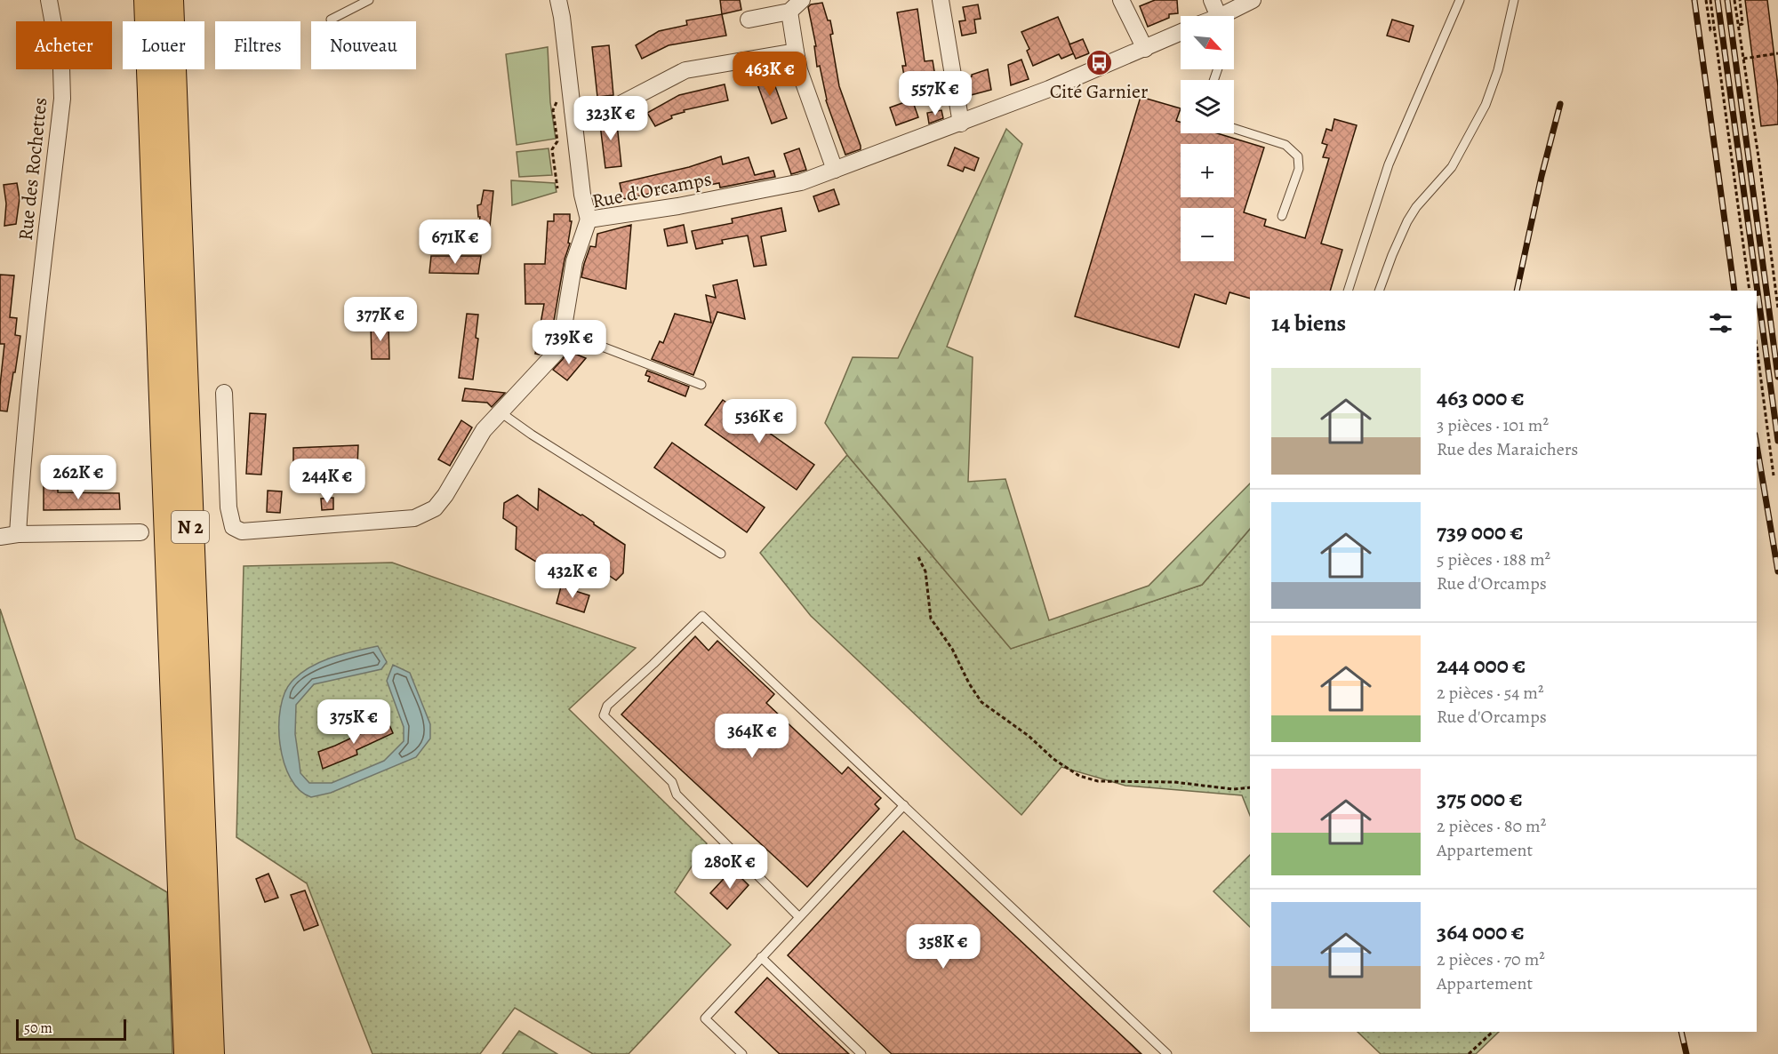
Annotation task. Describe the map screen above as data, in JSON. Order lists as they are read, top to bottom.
{
  "streets": {
    "highway": ["N 2"],
    "street": ["Rue des Rochettes", "Rue d'Orcamps"]
  },
  "places": {
    "bus stop": ["Cité Garnier"]
  },
  "scale_bar": "50 m",
  "north": "bottom right",
  "page": {
    "map_buttons": ["+", "−"],
    "chip": [
      "Acheter",
      "Louer",
      "Filtres",
      "Nouveau"
    ],
    "price": [
      "463K €",
      "557K €",
      "323K €",
      "671K €",
      "377K €",
      "739K €",
      "536K €",
      "262K €",
      "244K €",
      "432K €",
      "375K €",
      "364K €",
      "280K €",
      "358K €"
    ],
    "heading": "14 biens",
    "list": [
      {
        "name": "463 000 €",
        "note": "3 pièces · 101 m² · Rue des Maraichers"
      },
      {
        "name": "739 000 €",
        "note": "5 pièces · 188 m² · Rue d'Orcamps"
      },
      {
        "name": "244 000 €",
        "note": "2 pièces · 54 m² · Rue d'Orcamps"
      },
      {
        "name": "375 000 €",
        "note": "2 pièces · 80 m² · Appartement"
      },
      {
        "name": "364 000 €",
        "note": "2 pièces · 70 m² · Appartement"
      }
    ],
    "scale": "50 m"
  }
}
